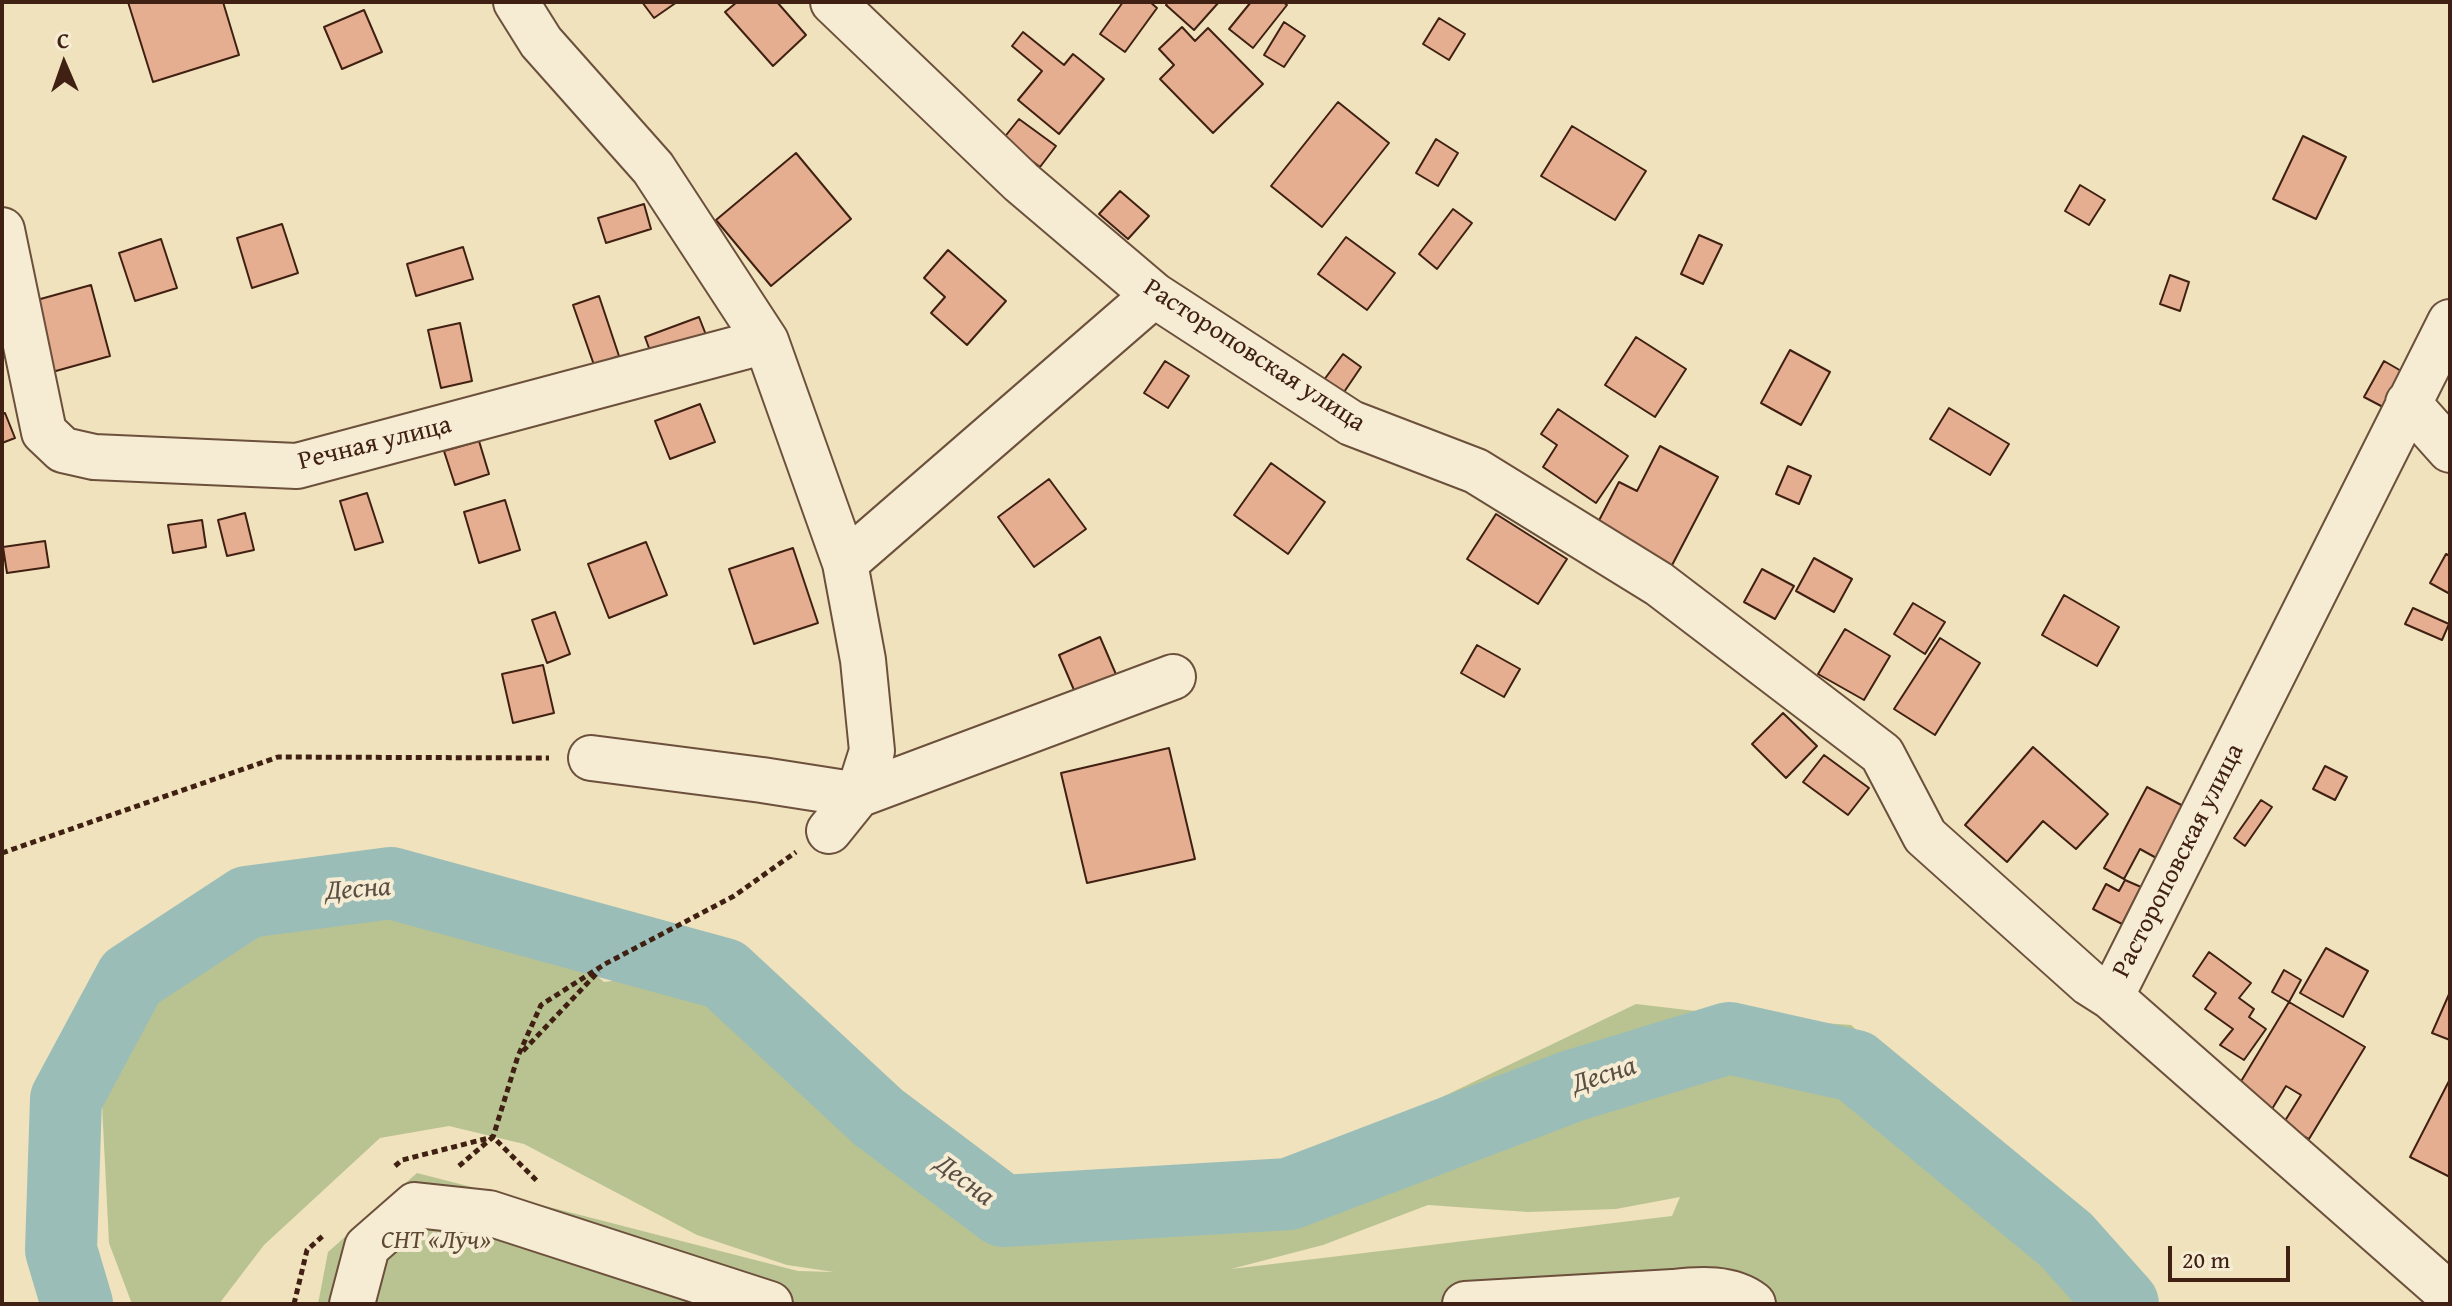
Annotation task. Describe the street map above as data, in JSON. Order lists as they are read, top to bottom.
{
  "streets": {
    "street": ["Растороповская улица", "Речная улица"]
  },
  "water": ["Десна"],
  "parks": ["СНТ «Луч»"],
  "scale_bar": "20 m",
  "north": "top"
}
